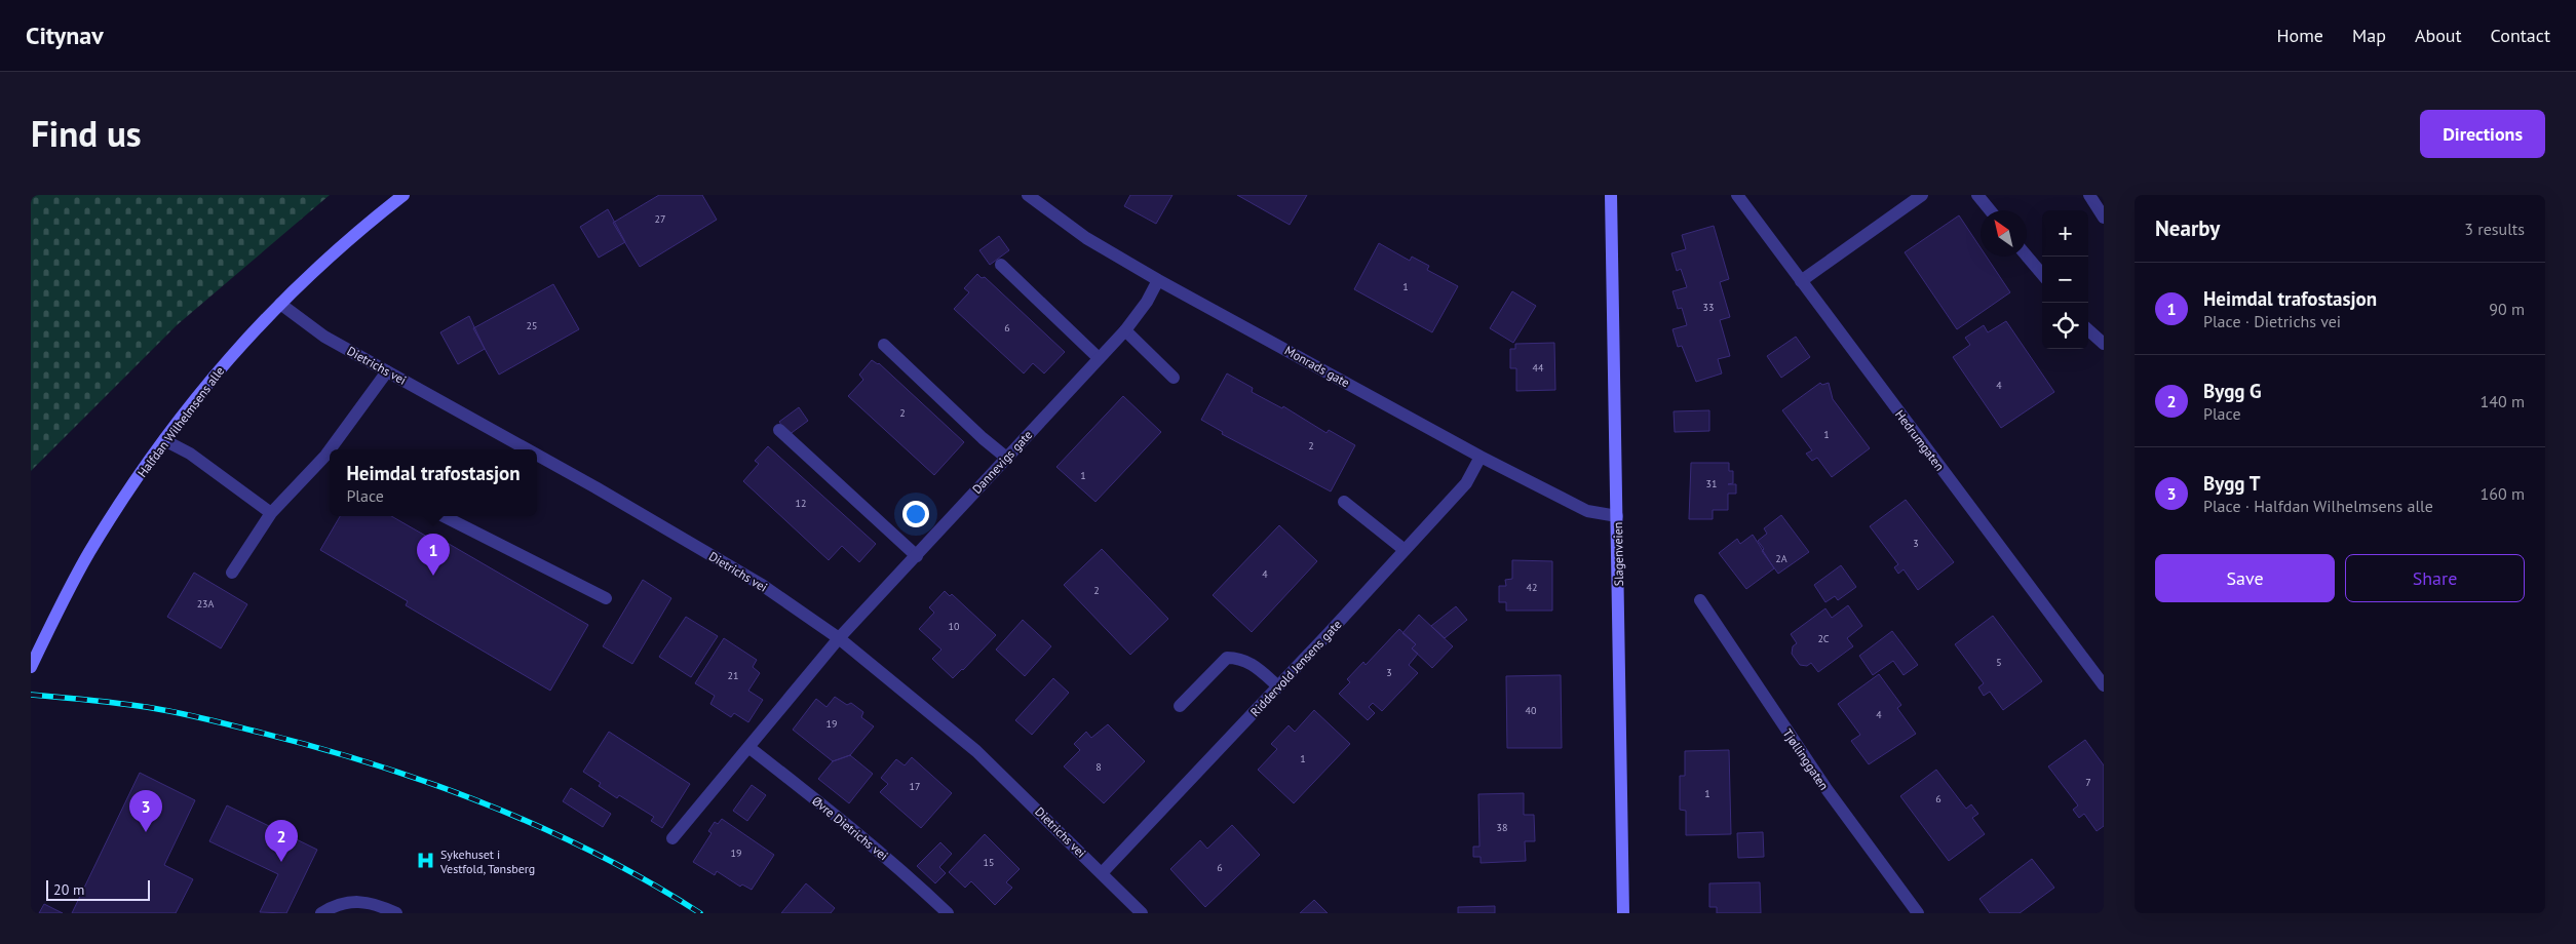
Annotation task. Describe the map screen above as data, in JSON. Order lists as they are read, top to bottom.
{
  "streets": {
    "main road": ["Halfdan Wilhelmsens alle", "Slagenveien"],
    "street": [
      "Dietrichs vei",
      "Monrads gate",
      "Hedrumgaten",
      "Dannevigs gate",
      "Riddervold Jensens gate",
      "Tjøllinggaten",
      "Øvre Dietrichs vei"
    ]
  },
  "crossings": [
    ["Dietrichs vei", "Halfdan Wilhelmsens alle"],
    ["Dietrichs vei", "Dannevigs gate"],
    ["Dietrichs vei", "Riddervold Jensens gate"],
    ["Monrads gate", "Dannevigs gate"],
    ["Monrads gate", "Slagenveien"],
    ["Monrads gate", "Riddervold Jensens gate"]
  ],
  "places": {
    "hospital": ["Sykehuset i Vestfold, Tønsberg"]
  },
  "house_numbers": [
    "27",
    "1",
    "33",
    "25",
    "6",
    "44",
    "4",
    "2",
    "1",
    "2",
    "1",
    "31",
    "12",
    "3",
    "2A",
    "4",
    "42",
    "2",
    "23A",
    "10",
    "2C",
    "5",
    "3",
    "21",
    "40",
    "4",
    "19",
    "1",
    "8",
    "7",
    "17",
    "1",
    "6",
    "38",
    "19",
    "15",
    "6"
  ],
  "scale_bar": "20 m",
  "north": "top left",
  "page": {
    "header": "Citynav",
    "nav": [
      "Home",
      "Map",
      "About",
      "Contact"
    ],
    "title": "Find us",
    "buttons": [
      "Directions",
      ["Save", "Share"]
    ],
    "heading": ["Nearby", "3 results"],
    "map_buttons": ["+", "−"],
    "list": [
      {
        "mark": "1",
        "name": "Heimdal trafostasjon",
        "note": "Place · Dietrichs vei",
        "value": "90 m"
      },
      {
        "mark": "2",
        "name": "Bygg G",
        "note": "Place",
        "value": "140 m"
      },
      {
        "mark": "3",
        "name": "Bygg T",
        "note": "Place · Halfdan Wilhelmsens alle",
        "value": "160 m"
      }
    ],
    "popup": ["Heimdal trafostasjon", "Place"],
    "pins": ["1", "3", "2"],
    "scale": "20 m"
  }
}
